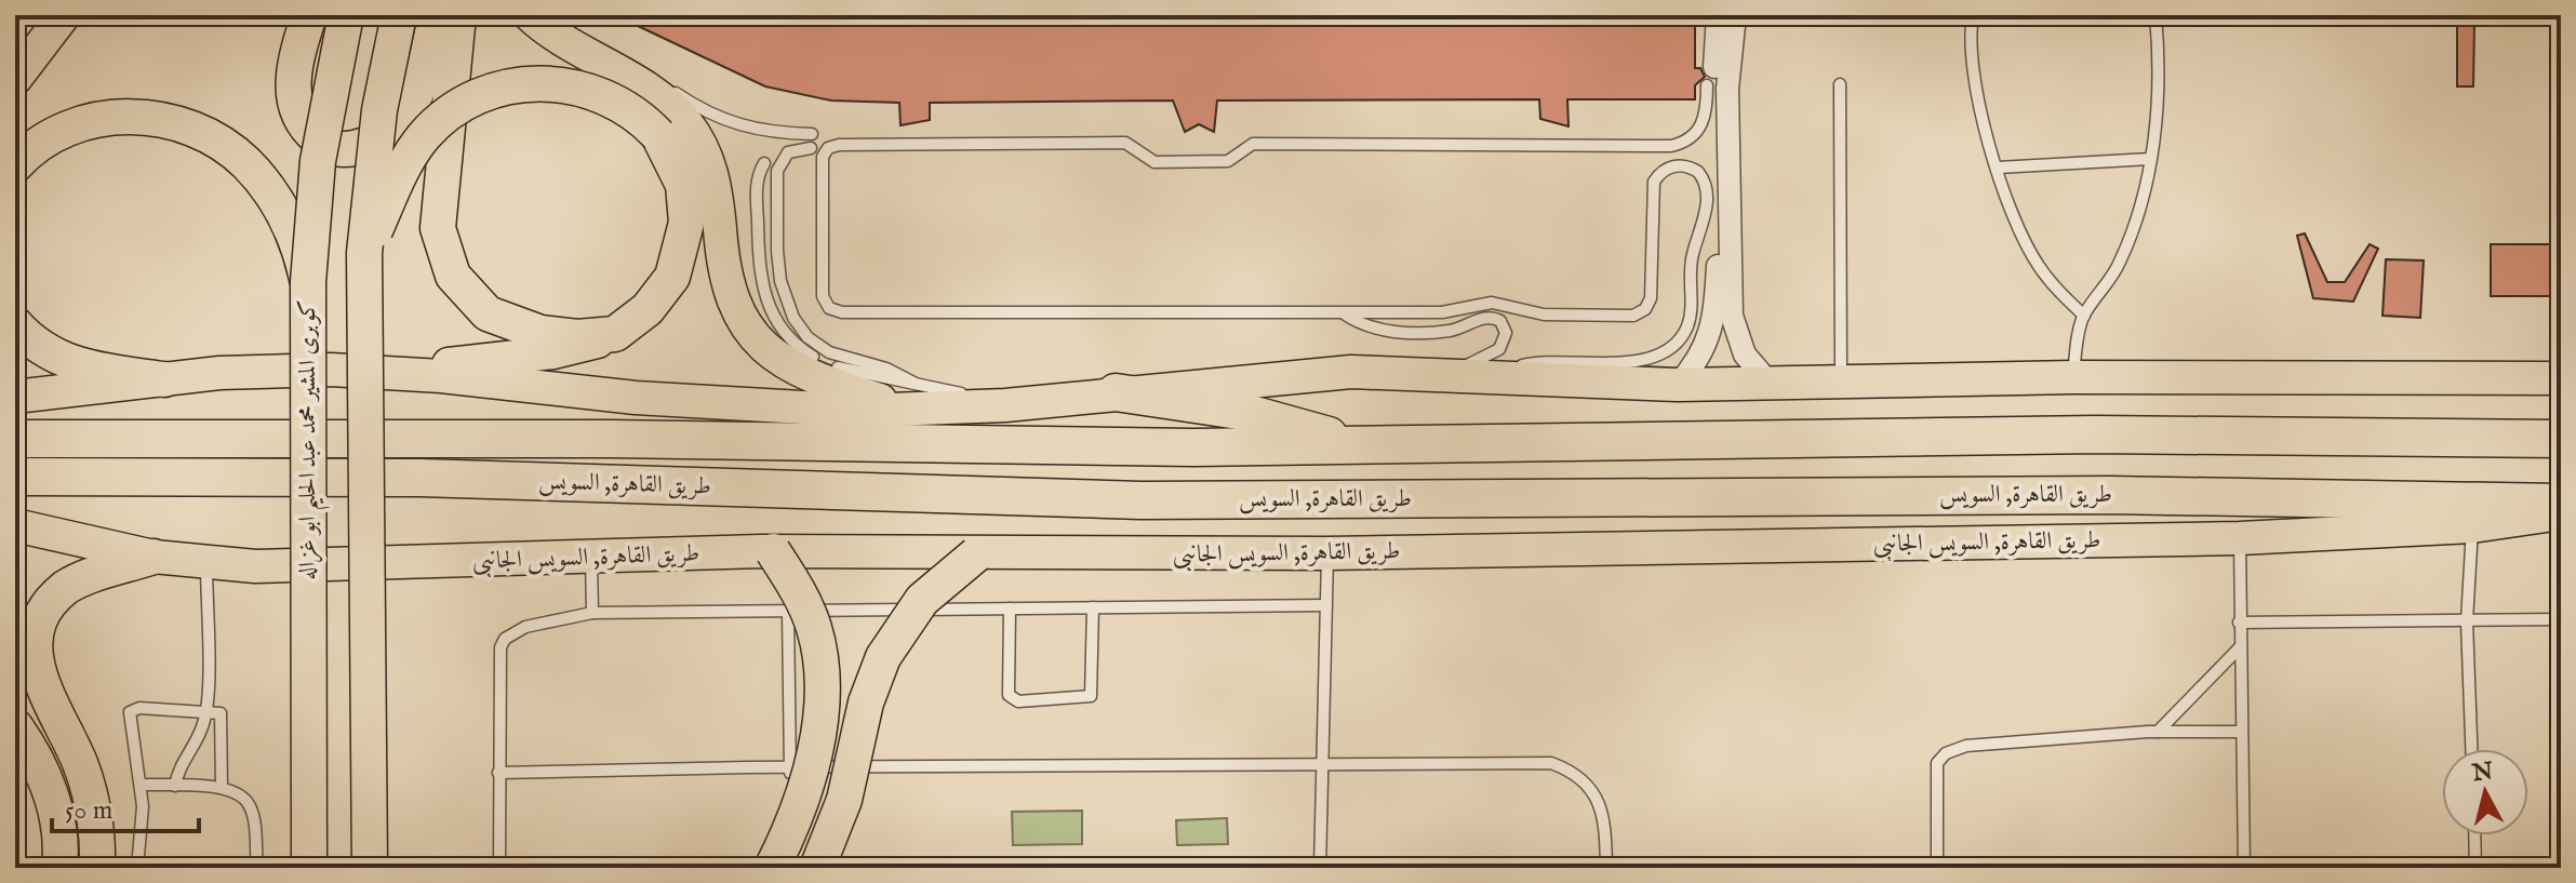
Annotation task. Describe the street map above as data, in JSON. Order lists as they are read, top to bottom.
{
  "streets": {
    "highway": ["كوبرى المشير محمد عبد الحليم ابو غزاله", "طريق القاهرة, السويس"],
    "main road": ["طريق القاهرة, السويس الجانبى"]
  },
  "scale_bar": "50 m",
  "north": "top"
}
